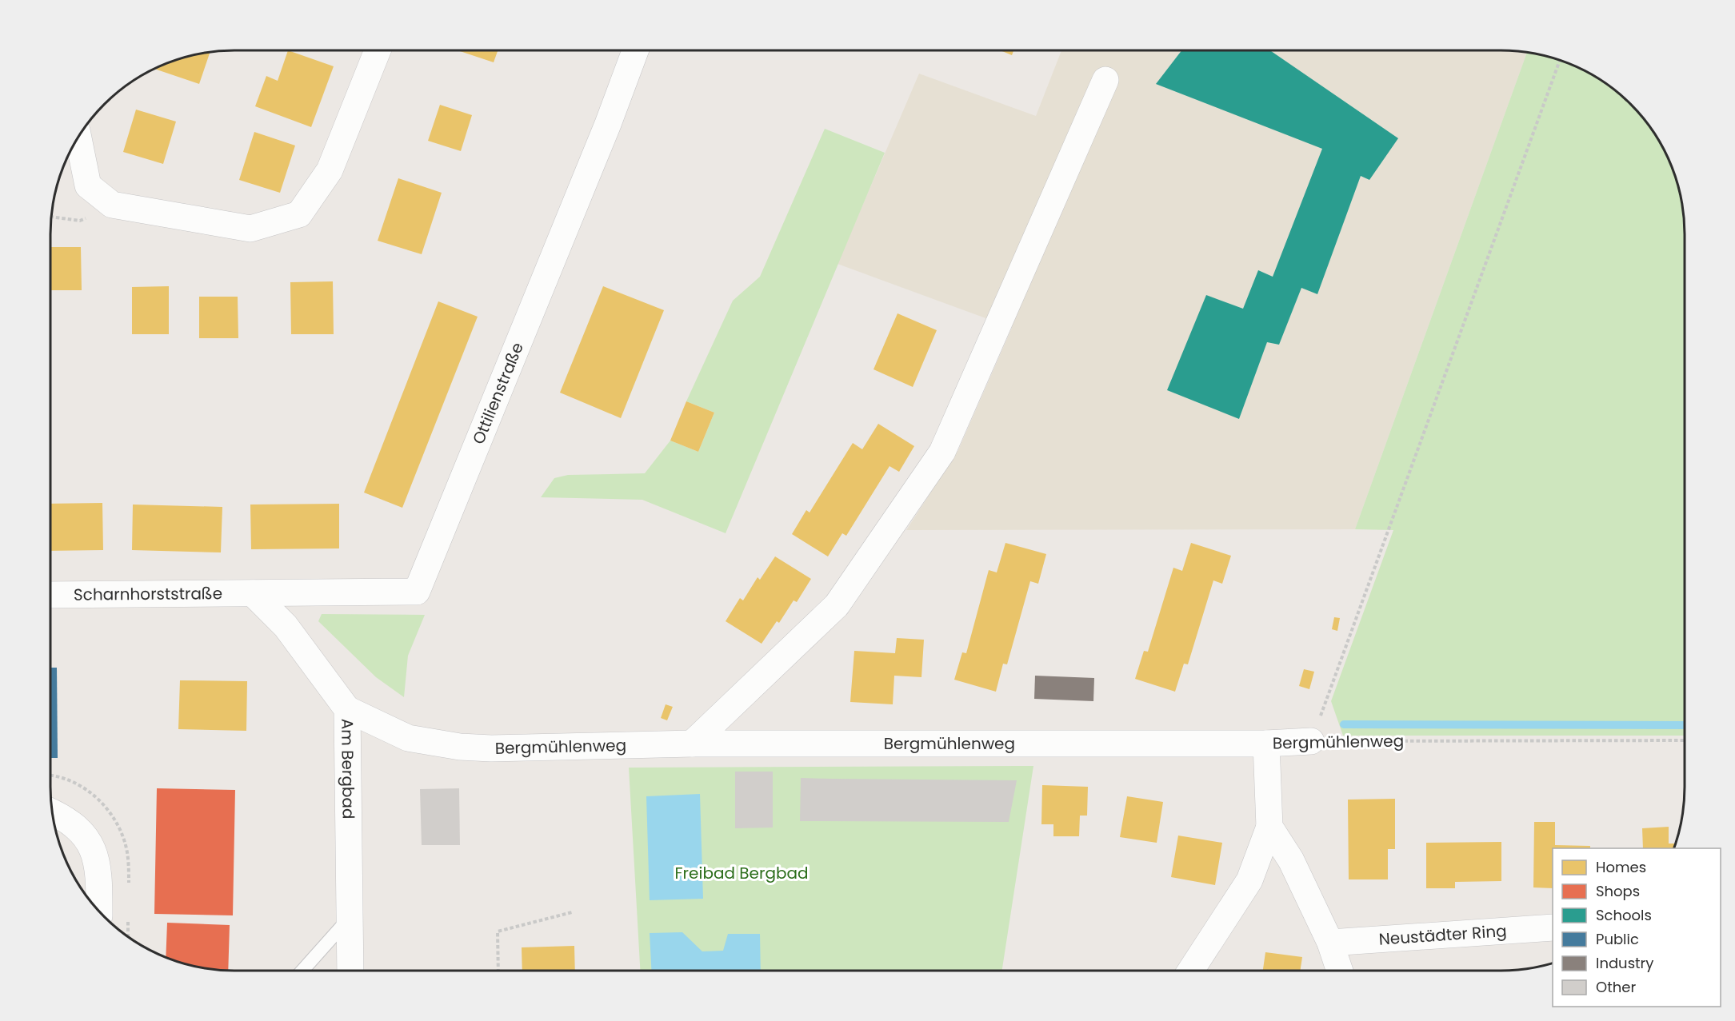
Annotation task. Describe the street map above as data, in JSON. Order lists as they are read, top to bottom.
{
  "streets": {
    "street": [
      "Ottilienstraße",
      "Scharnhorststraße",
      "Bergmühlenweg",
      "Am Bergbad",
      "Neustädter Ring"
    ]
  },
  "crossings": [
    ["Ottilienstraße", "Scharnhorststraße"],
    ["Ottilienstraße", "Am Bergbad"],
    ["Scharnhorststraße", "Am Bergbad"],
    ["Bergmühlenweg", "Am Bergbad"]
  ],
  "parks": ["Freibad Bergbad"],
  "legend": [
    "Homes",
    "Shops",
    "Schools",
    "Public",
    "Industry",
    "Other"
  ]
}
